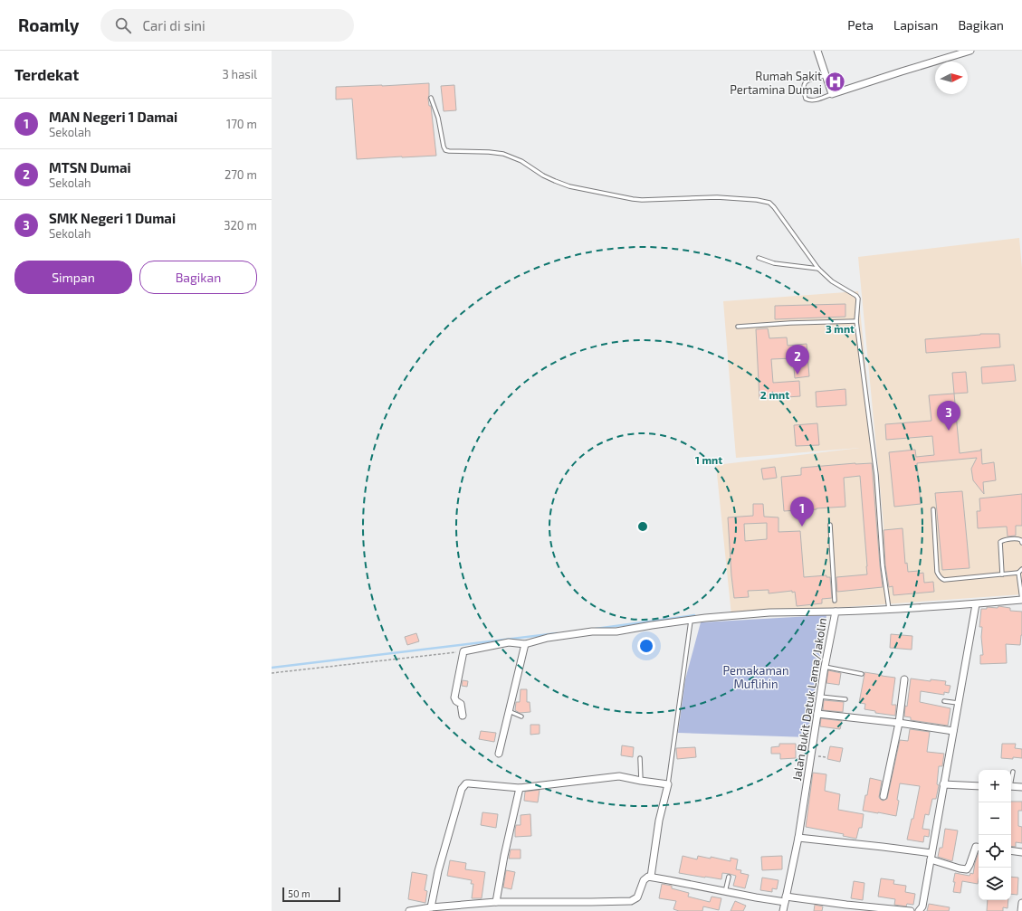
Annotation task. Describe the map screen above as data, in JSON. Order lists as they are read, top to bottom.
{
  "streets": {
    "street": ["Jalan Bukit Datuk Lama/Jakolin"]
  },
  "parks": ["Pemakaman Muflihin"],
  "places": {
    "hospital": ["Rumah Sakit Pertamina Dumai"]
  },
  "scale_bar": "50 m",
  "north": "right",
  "page": {
    "header": "Roamly",
    "search": "Cari di sini",
    "nav": ["Peta", "Lapisan", "Bagikan"],
    "heading": ["Terdekat", "3 hasil"],
    "list": [
      {
        "mark": "1",
        "name": "MAN Negeri 1 Damai",
        "note": "Sekolah",
        "value": "170 m"
      },
      {
        "mark": "2",
        "name": "MTSN Dumai",
        "note": "Sekolah",
        "value": "270 m"
      },
      {
        "mark": "3",
        "name": "SMK Negeri 1 Dumai",
        "note": "Sekolah",
        "value": "320 m"
      }
    ],
    "buttons": ["Simpan", "Bagikan"],
    "pins": ["2", "3", "1"],
    "map_buttons": ["+", "−"],
    "scale": "50 m"
  },
  "rings": ["3 mnt", "2 mnt", "1 mnt"]
}
